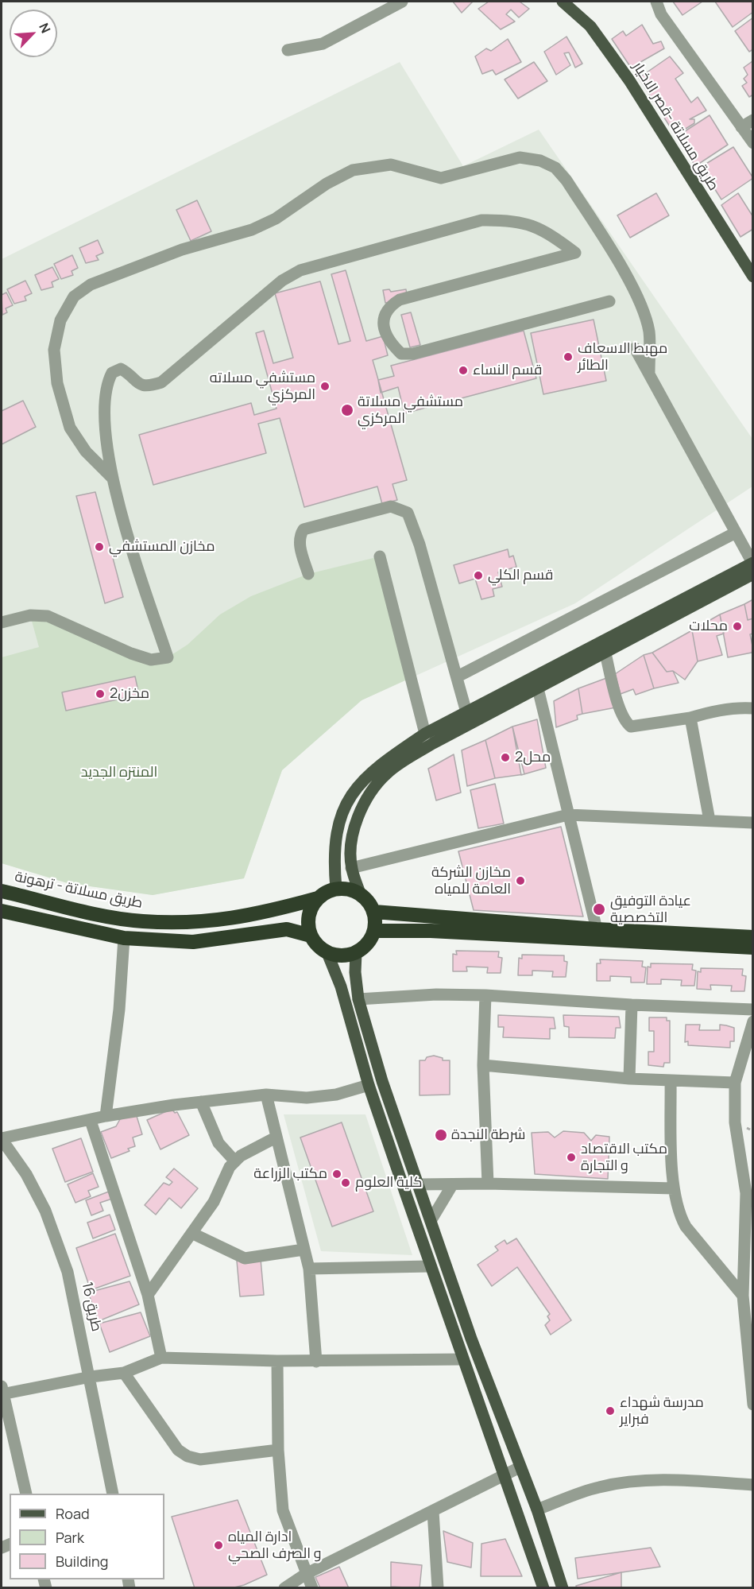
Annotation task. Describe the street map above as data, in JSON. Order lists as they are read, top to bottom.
{
  "streets": {
    "highway": ["طريق مسلاتة - ترهونة"],
    "main road": ["طريق مسلاتة -قصر الاخيار"],
    "street": ["طريق 16"]
  },
  "parks": ["المنتزه الجديد"],
  "places": [
    "مهبط الاسعاف الطائر",
    "قسم النساء",
    "مستشفي مسلاته المركزي",
    "مستشفي مسلاتة المركزي",
    "مخازن المستشفي",
    "قسم الكلي",
    "محلات",
    "مخزن2",
    "محل2",
    "مخازن الشركة العامة للمياه",
    "عيادة التوفيق التخصصية",
    "شرطة النجدة",
    "مكتب الاقتصاد و التجارة",
    "مكتب الزراعة",
    "كلية العلوم",
    "مدرسة شهداء فبراير",
    "ادارة المياه و الصرف الصحي"
  ],
  "legend": ["Road", "Park", "Building"],
  "north": "top right"
}
